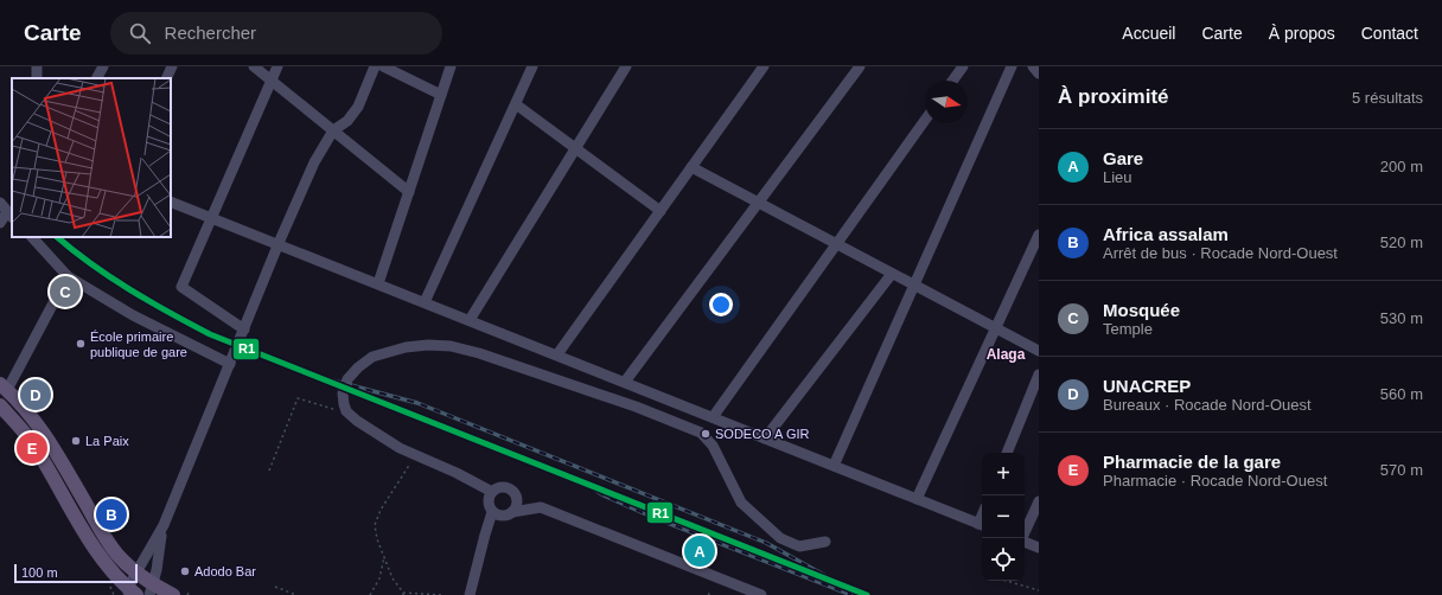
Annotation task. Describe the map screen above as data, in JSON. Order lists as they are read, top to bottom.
{
  "districts": ["Alaga"],
  "places": [
    "École primaire publique de gare",
    "SODECO A GIR",
    "La Paix",
    "Adodo Bar"
  ],
  "lines": ["transit line R1"],
  "scale_bar": "100 m",
  "north": "right",
  "page": {
    "header": "Carte",
    "search": "Rechercher",
    "nav": [
      "Accueil",
      "Carte",
      "À propos",
      "Contact"
    ],
    "heading": ["À proximité", "5 résultats"],
    "list": [
      {
        "mark": "A",
        "name": "Gare",
        "note": "Lieu",
        "value": "200 m"
      },
      {
        "mark": "B",
        "name": "Africa assalam",
        "note": "Arrêt de bus · Rocade Nord-Ouest",
        "value": "520 m"
      },
      {
        "mark": "C",
        "name": "Mosquée",
        "note": "Temple",
        "value": "530 m"
      },
      {
        "mark": "D",
        "name": "UNACREP",
        "note": "Bureaux · Rocade Nord-Ouest",
        "value": "560 m"
      },
      {
        "mark": "E",
        "name": "Pharmacie de la gare",
        "note": "Pharmacie · Rocade Nord-Ouest",
        "value": "570 m"
      }
    ],
    "pins": [
      "C",
      "D",
      "E",
      "B",
      "A"
    ],
    "map_buttons": ["+", "−"],
    "scale": "100 m"
  }
}
